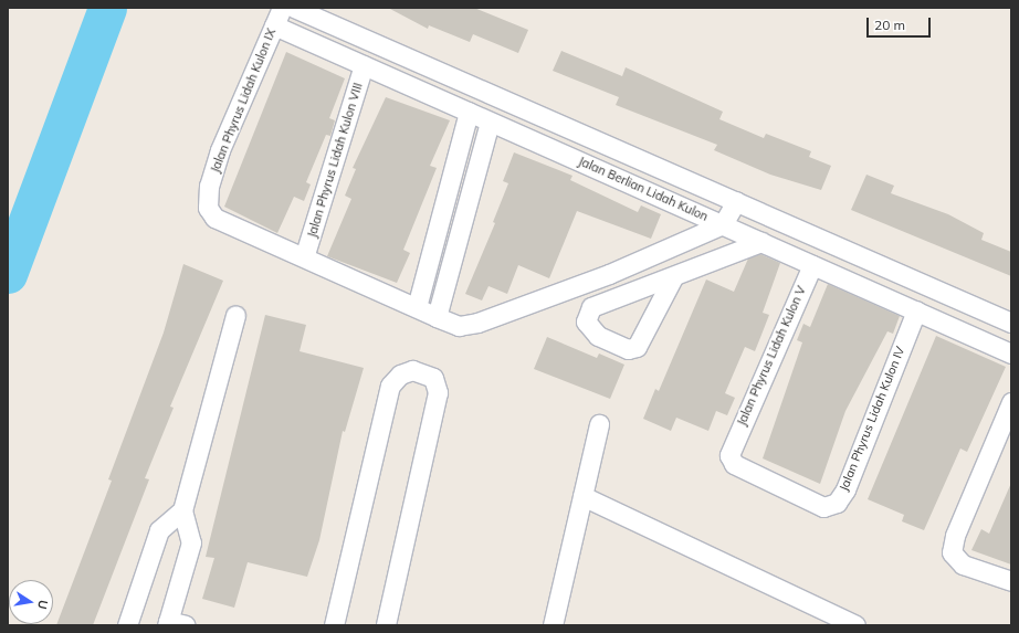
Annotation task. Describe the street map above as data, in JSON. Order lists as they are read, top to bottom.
{
  "streets": {
    "street": [
      "Jalan Phyrus Lidah Kulon IX",
      "Jalan Phyrus Lidah Kulon VIII",
      "Jalan Berlian Lidah Kulon",
      "Jalan Phyrus Lidah Kulon V",
      "Jalan Phyrus Lidah Kulon IV"
    ]
  },
  "crossings": [
    ["Jalan Phyrus Lidah Kulon IX", "Jalan Phyrus Lidah Kulon VIII"],
    ["Jalan Phyrus Lidah Kulon IX", "Jalan Berlian Lidah Kulon"],
    ["Jalan Phyrus Lidah Kulon VIII", "Jalan Berlian Lidah Kulon"],
    ["Jalan Berlian Lidah Kulon", "Jalan Phyrus Lidah Kulon V"],
    ["Jalan Berlian Lidah Kulon", "Jalan Phyrus Lidah Kulon IV"],
    ["Jalan Phyrus Lidah Kulon V", "Jalan Phyrus Lidah Kulon IV"]
  ],
  "scale_bar": "20 m",
  "north": "right"
}
